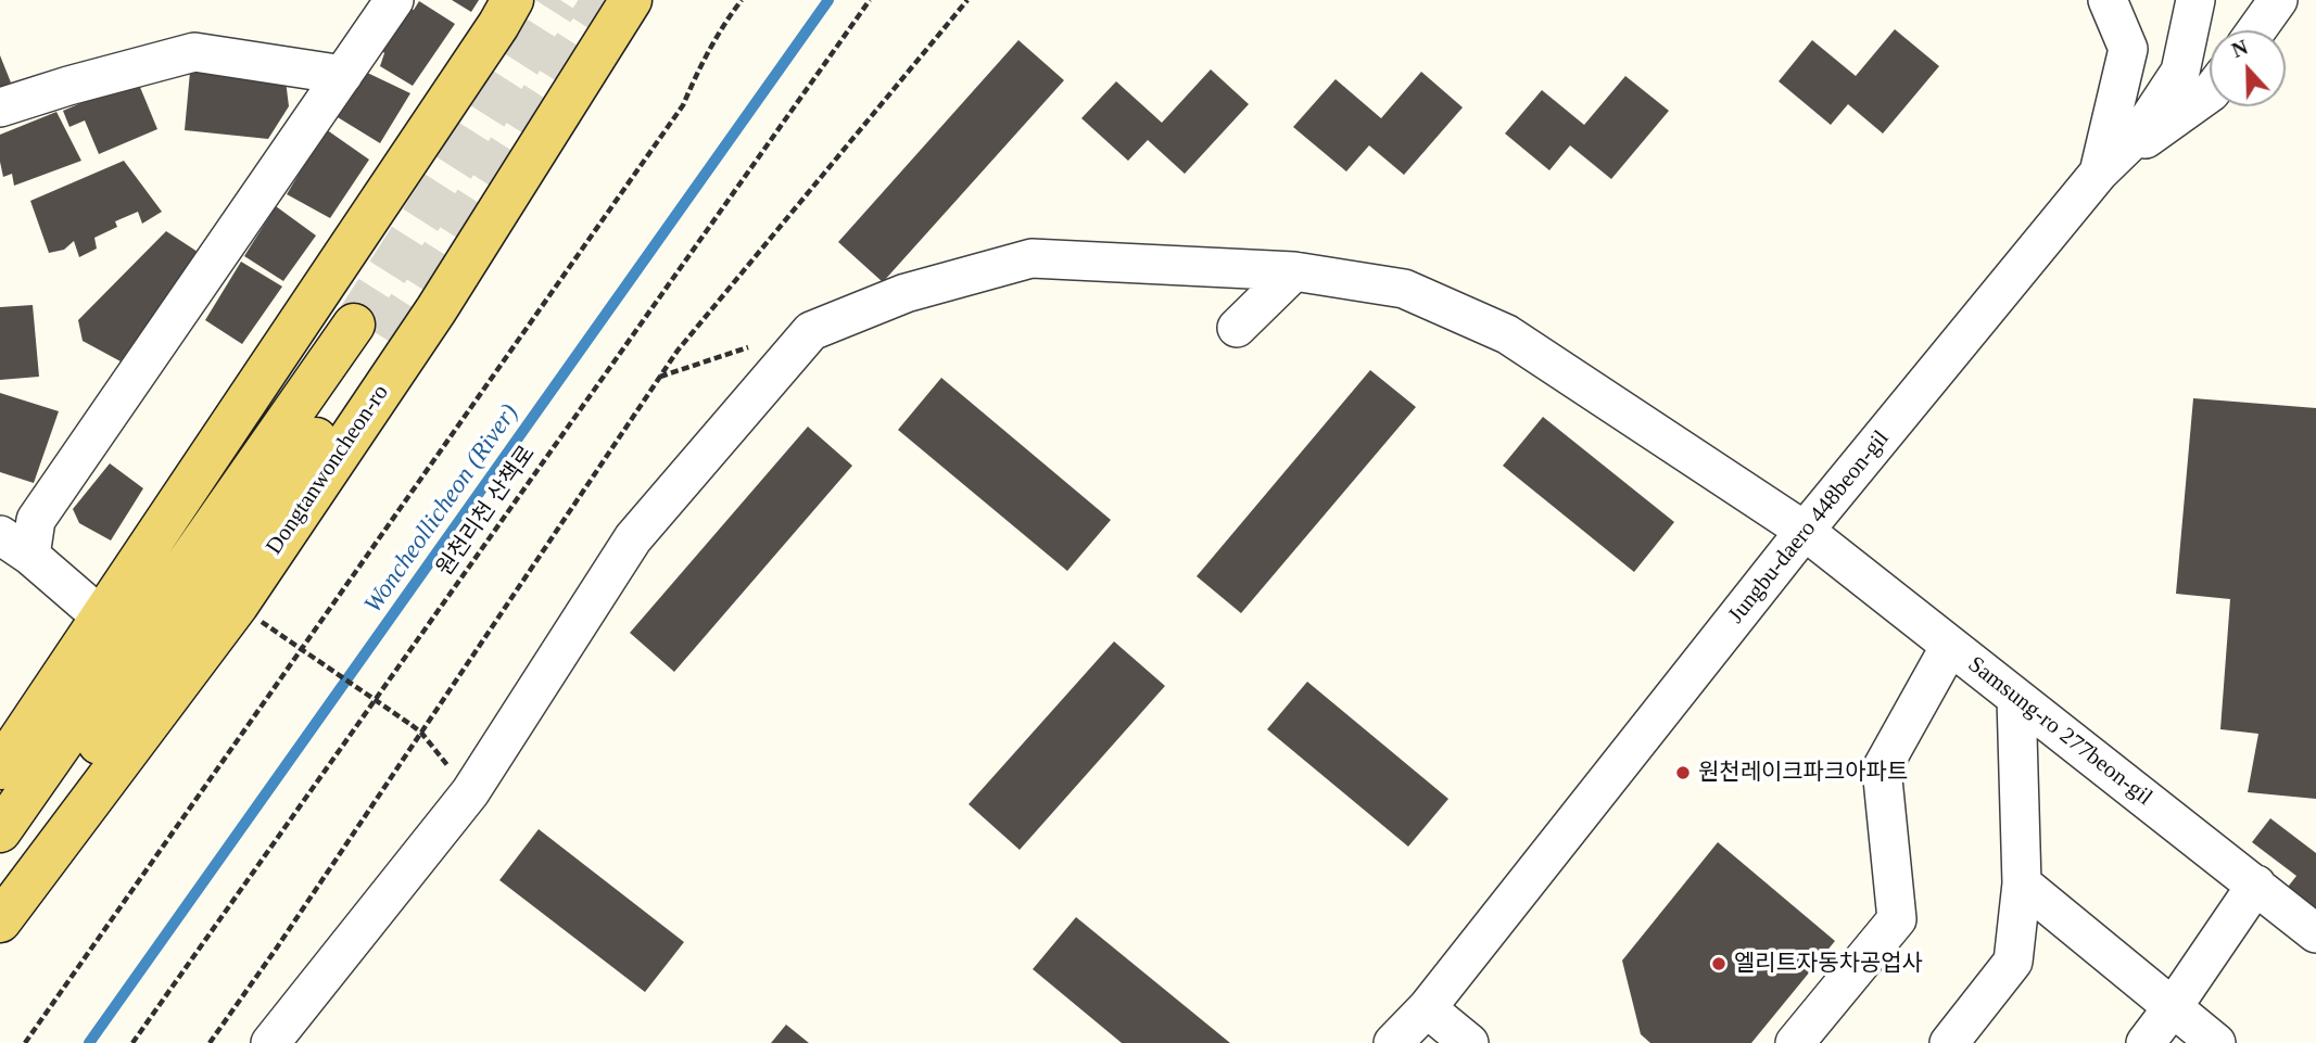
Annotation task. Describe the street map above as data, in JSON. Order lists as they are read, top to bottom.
{
  "streets": {
    "main road": ["Dongtanwoncheon-ro"],
    "street": ["Jungbu-daero 448beon-gil", "Samsung-ro 277beon-gil"],
    "path": ["원천리천 산책로"]
  },
  "crossings": [
    ["Jungbu-daero 448beon-gil", "Samsung-ro 277beon-gil"]
  ],
  "water": ["Woncheollicheon (River)"],
  "places": ["원천레이크파크아파트", "엘리트자동차공업사"],
  "north": "top"
}
